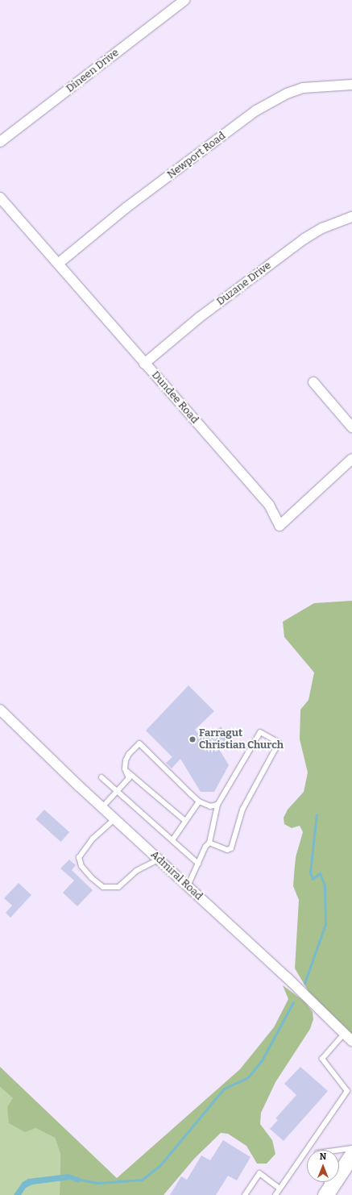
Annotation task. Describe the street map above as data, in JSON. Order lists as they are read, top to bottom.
{
  "streets": {
    "street": [
      "Dineen Drive",
      "Newport Road",
      "Duzane Drive",
      "Dundee Road",
      "Admiral Road"
    ]
  },
  "crossings": [
    ["Newport Road", "Dundee Road"],
    ["Duzane Drive", "Dundee Road"]
  ],
  "places": ["Farragut Christian Church"],
  "north": "top"
}
